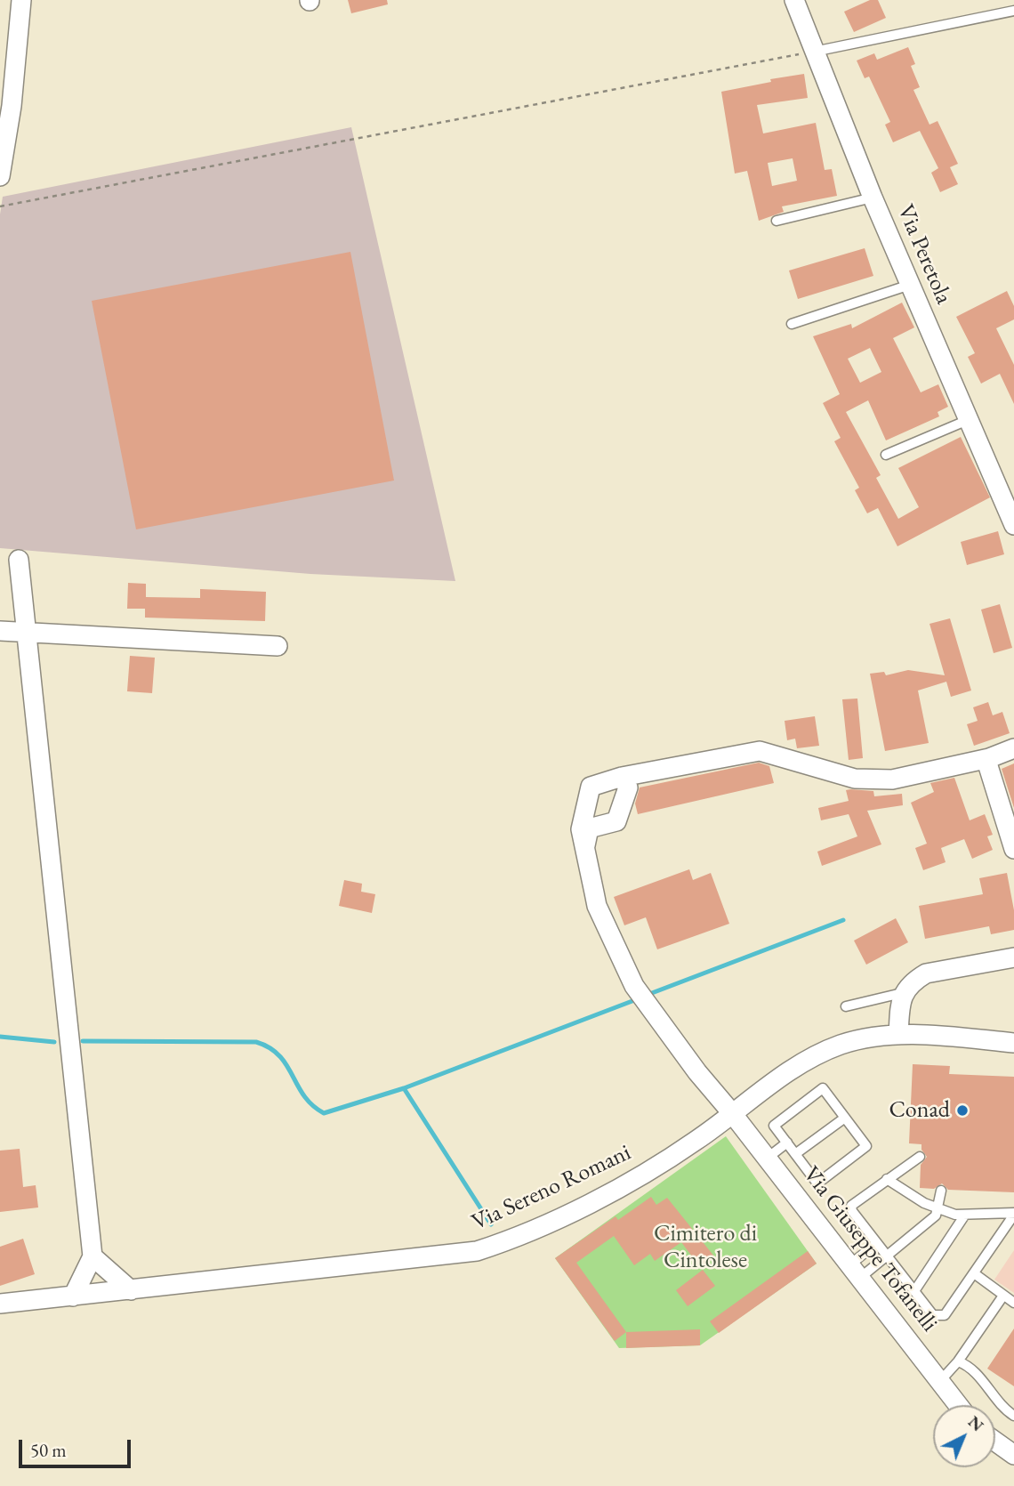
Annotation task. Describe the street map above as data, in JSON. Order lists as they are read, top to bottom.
{
  "streets": {
    "street": ["Via Peretola", "Via Sereno Romani", "Via Giuseppe Tofanelli"]
  },
  "crossings": [
    ["Via Sereno Romani", "Via Giuseppe Tofanelli"]
  ],
  "parks": ["Cimitero di Cintolese"],
  "places": ["Conad"],
  "scale_bar": "50 m",
  "north": "top right"
}
